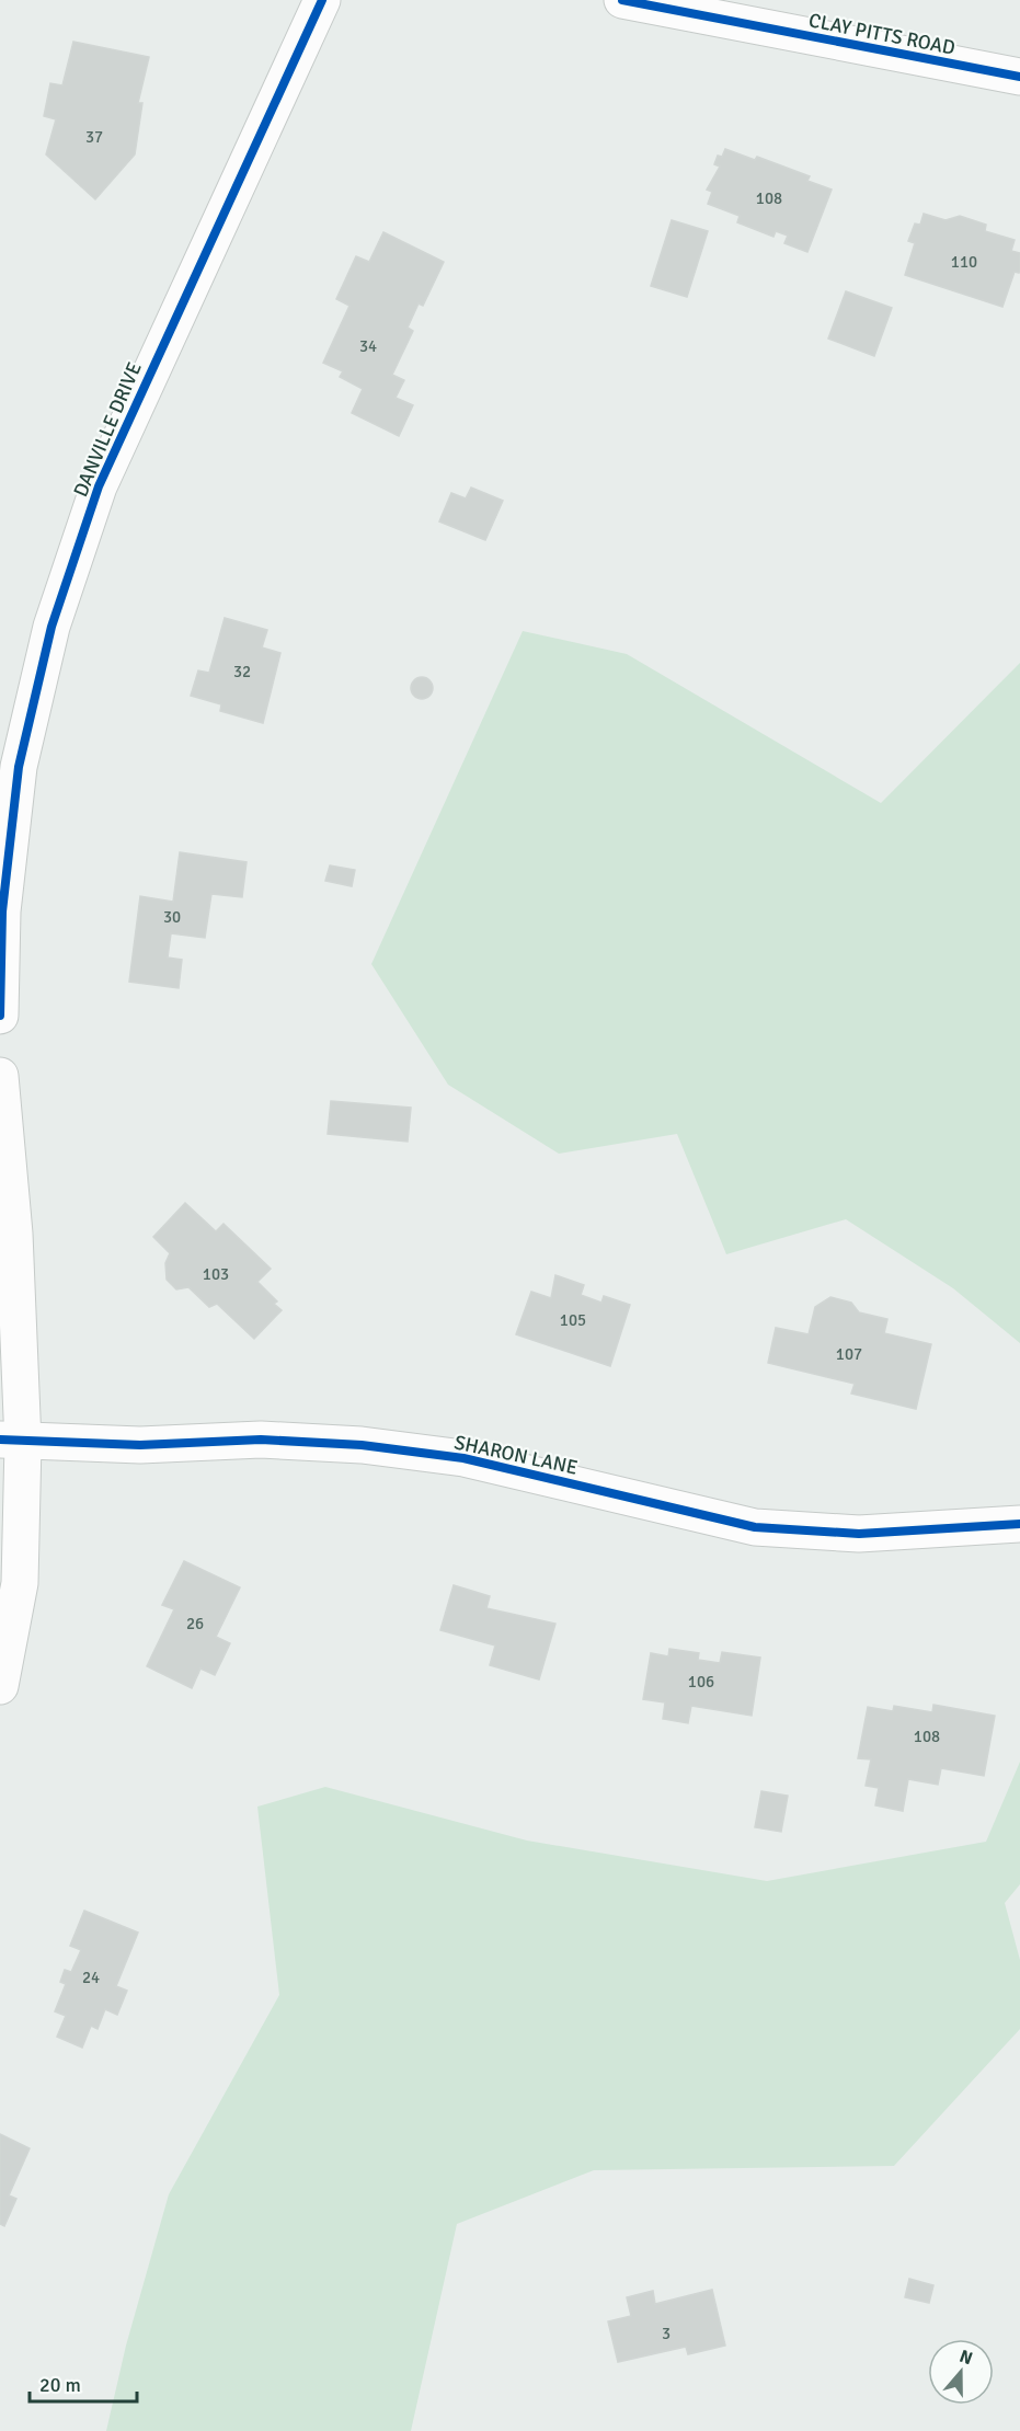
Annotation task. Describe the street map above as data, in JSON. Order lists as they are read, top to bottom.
{
  "streets": {
    "street": ["CLAY PITTS ROAD", "DANVILLE DRIVE", "SHARON LANE"]
  },
  "house_numbers": [
    "37",
    "108",
    "110",
    "34",
    "32",
    "30",
    "103",
    "105",
    "107",
    "26",
    "106",
    "108",
    "24",
    "3"
  ],
  "scale_bar": "20 m",
  "north": "top"
}
